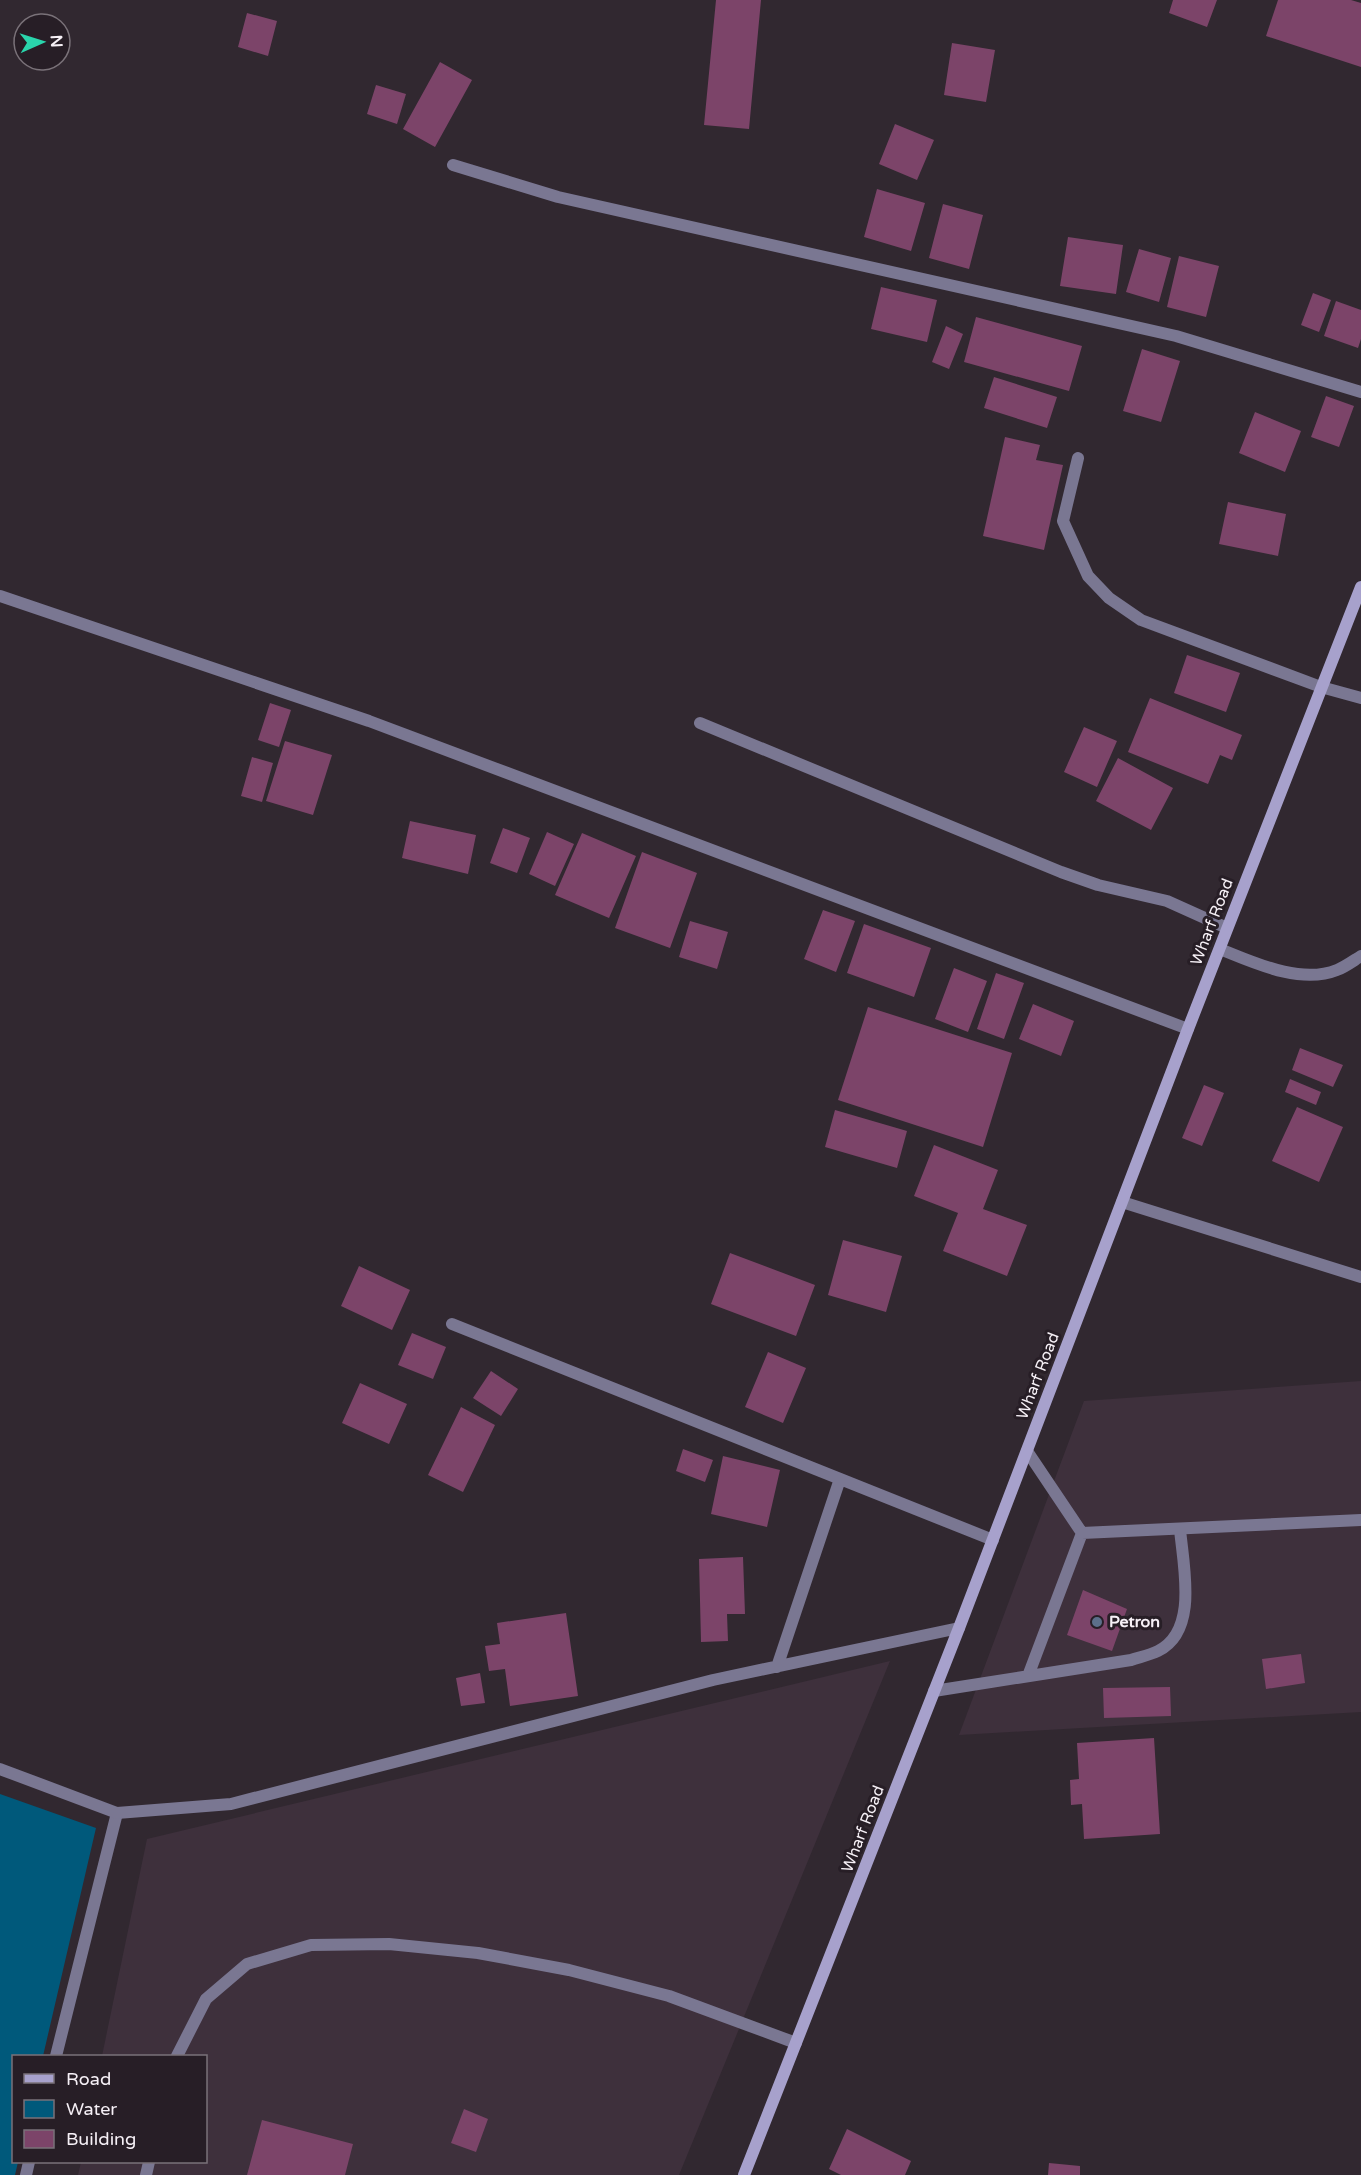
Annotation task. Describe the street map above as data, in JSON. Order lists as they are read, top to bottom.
{
  "streets": {
    "main road": ["Wharf Road"]
  },
  "places": ["Petron"],
  "legend": ["Road", "Water", "Building"],
  "north": "right"
}
